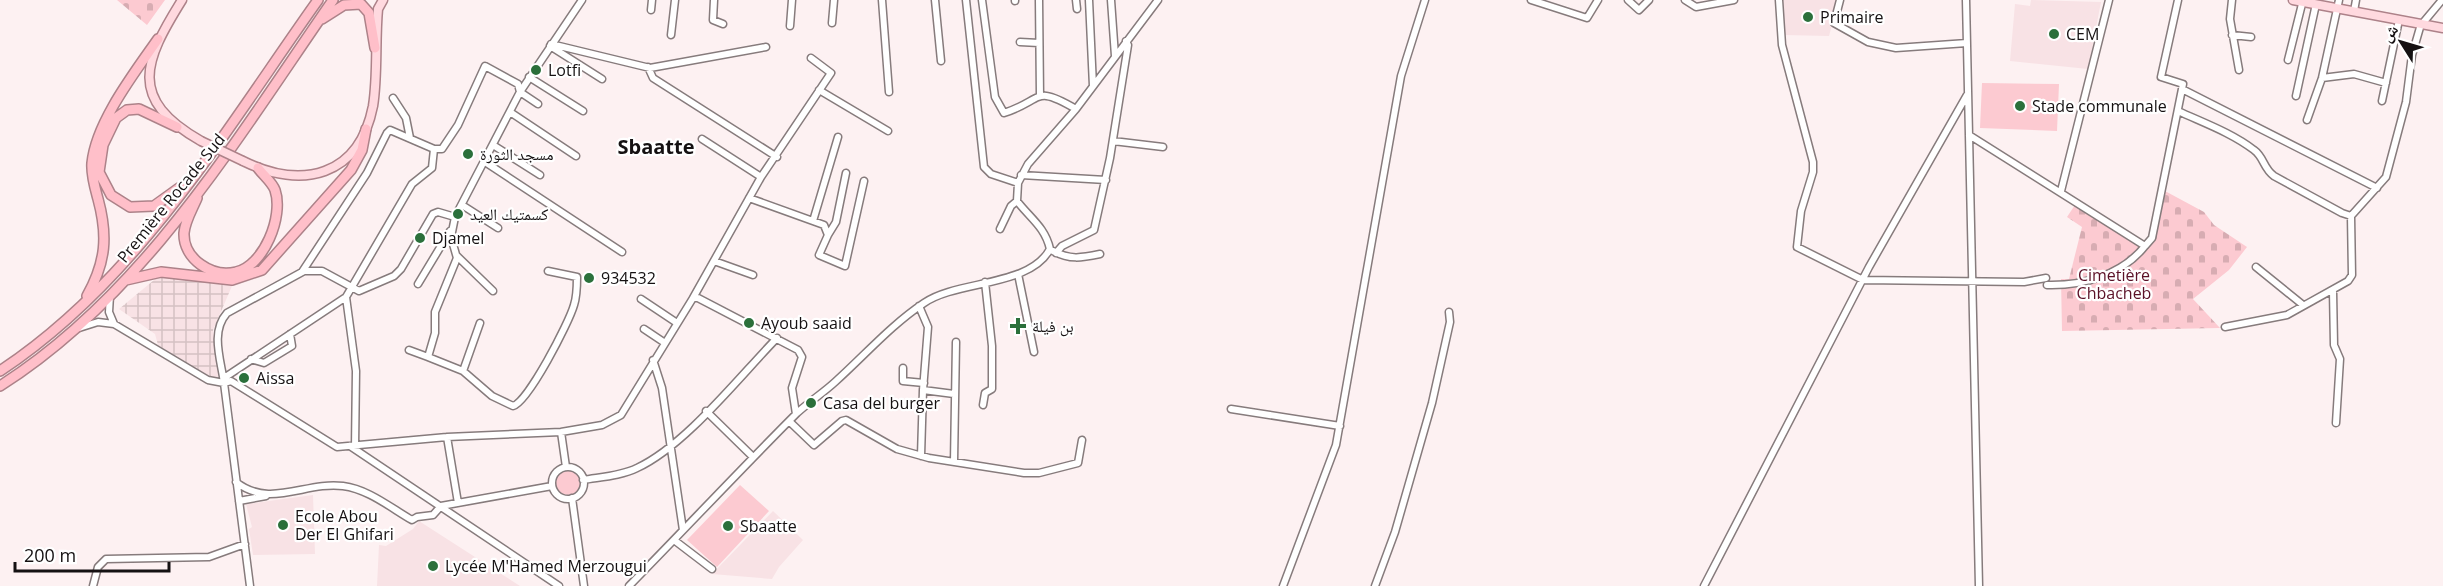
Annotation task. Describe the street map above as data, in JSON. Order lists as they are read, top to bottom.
{
  "streets": {
    "highway": ["Première Rocade Sud"]
  },
  "districts": ["Sbaatte"],
  "parks": ["Cimetière Chbacheb"],
  "places": {
    "other": [
      "Primaire",
      "CEM",
      "Lotfi",
      "Stade communale",
      "مسجد الثورة",
      "كسمتيك العيد",
      "Djamel",
      "934532",
      "Ayoub saaid",
      "Aissa",
      "Casa del burger",
      "Ecole Abou Der El Ghifari",
      "Sbaatte",
      "Lycée M'Hamed Merzougui"
    ],
    "health": ["بن فيلة"]
  },
  "scale_bar": "200 m",
  "north": "top left"
}
